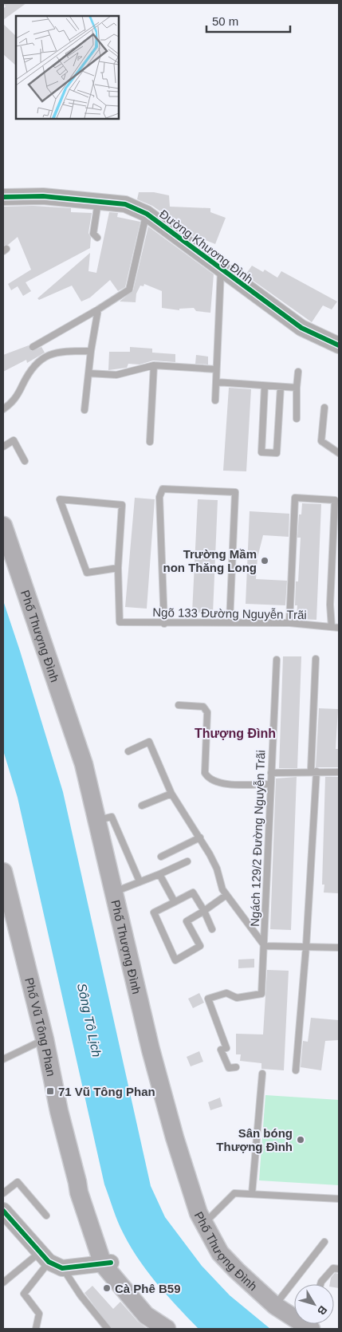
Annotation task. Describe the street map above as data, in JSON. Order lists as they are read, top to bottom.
{
  "streets": {
    "main road": ["Phố Thượng Đình", "Phố Vũ Tông Phan"],
    "street": ["Đường Khương Đình"],
    "lane": ["Ngõ 133 Đường Nguyễn Trãi", "Ngách 129/2 Đường Nguyễn Trãi"]
  },
  "districts": ["Thượng Đình"],
  "water": ["Sông Tô Lịch"],
  "places": {
    "other": ["Trường Mầm non Thăng Long", "Sân bóng Thượng Đình", "Cà Phê B59"],
    "transit": ["71 Vũ Tông Phan"]
  },
  "scale_bar": "50 m",
  "north": "bottom right"
}
